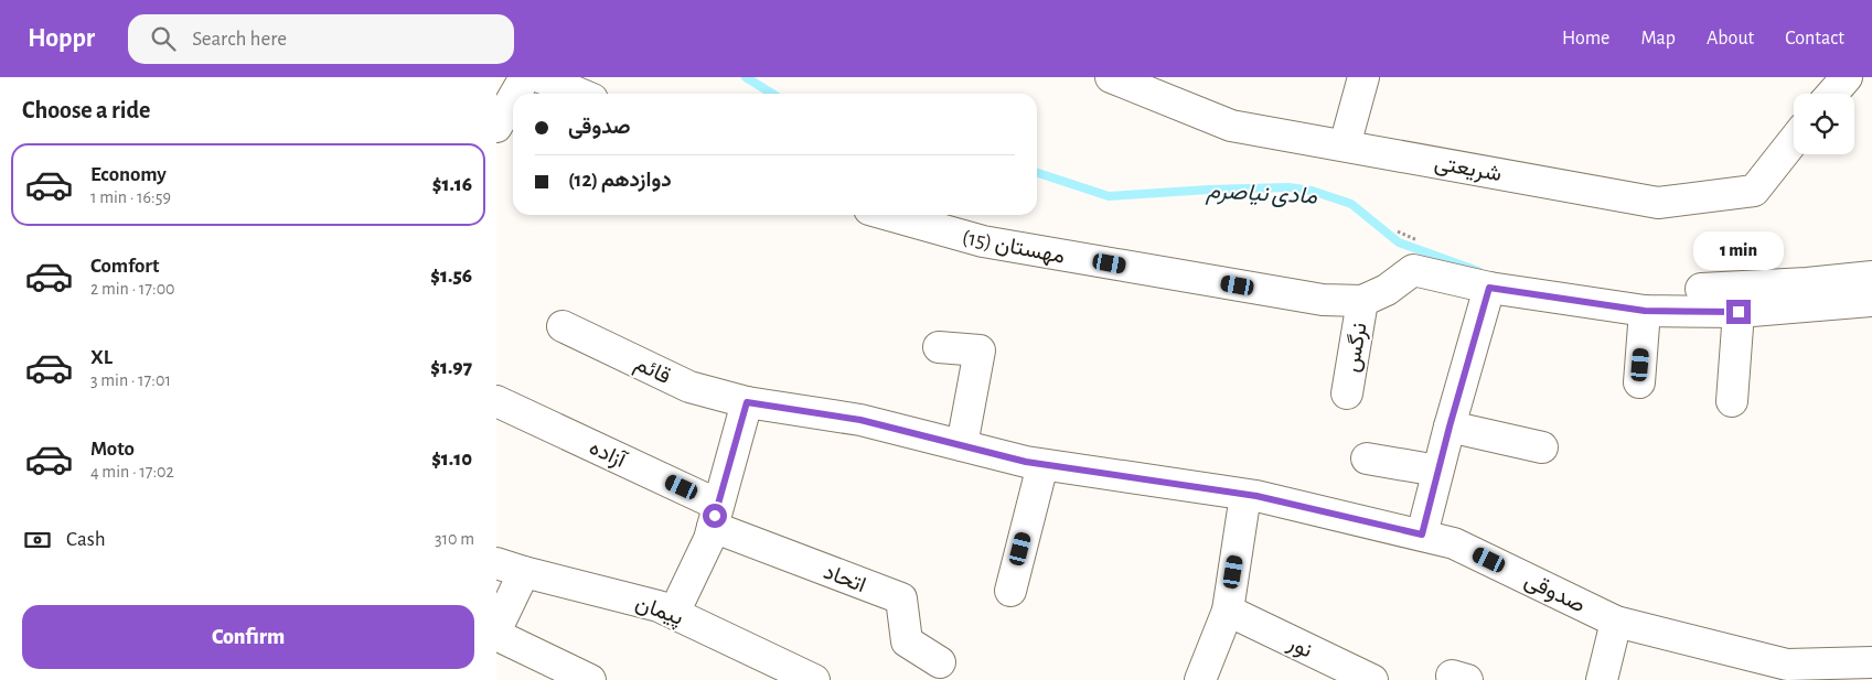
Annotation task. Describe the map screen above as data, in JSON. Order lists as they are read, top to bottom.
{
  "streets": {
    "street": [
      "شریعتی",
      "مهستان (15)",
      "نرگس",
      "قائم",
      "آزاده",
      "اتحاد",
      "صدوقی",
      "پیمان",
      "نور"
    ]
  },
  "crossings": [
    ["مهستان (15)", "نرگس"],
    ["قائم", "صدوقی"],
    ["آزاده", "اتحاد"]
  ],
  "water": ["مادی نیاصرم"],
  "page": {
    "header": "Hoppr",
    "search": "Search here",
    "nav": [
      "Home",
      "Map",
      "About",
      "Contact"
    ],
    "heading": "Choose a ride",
    "banner": ["صدوقی", "دوازدهم (12)"],
    "list": [
      {
        "name": "Economy",
        "note": "1 min · 16:59",
        "value": "$1.16"
      },
      {
        "name": "Comfort",
        "note": "2 min · 17:00",
        "value": "$1.56"
      },
      {
        "name": "XL",
        "note": "3 min · 17:01",
        "value": "$1.97"
      },
      {
        "name": "Moto",
        "note": "4 min · 17:02",
        "value": "$1.10"
      }
    ],
    "bubble": "1 min",
    "pay": ["Cash", "310 m"],
    "buttons": "Confirm"
  }
}
